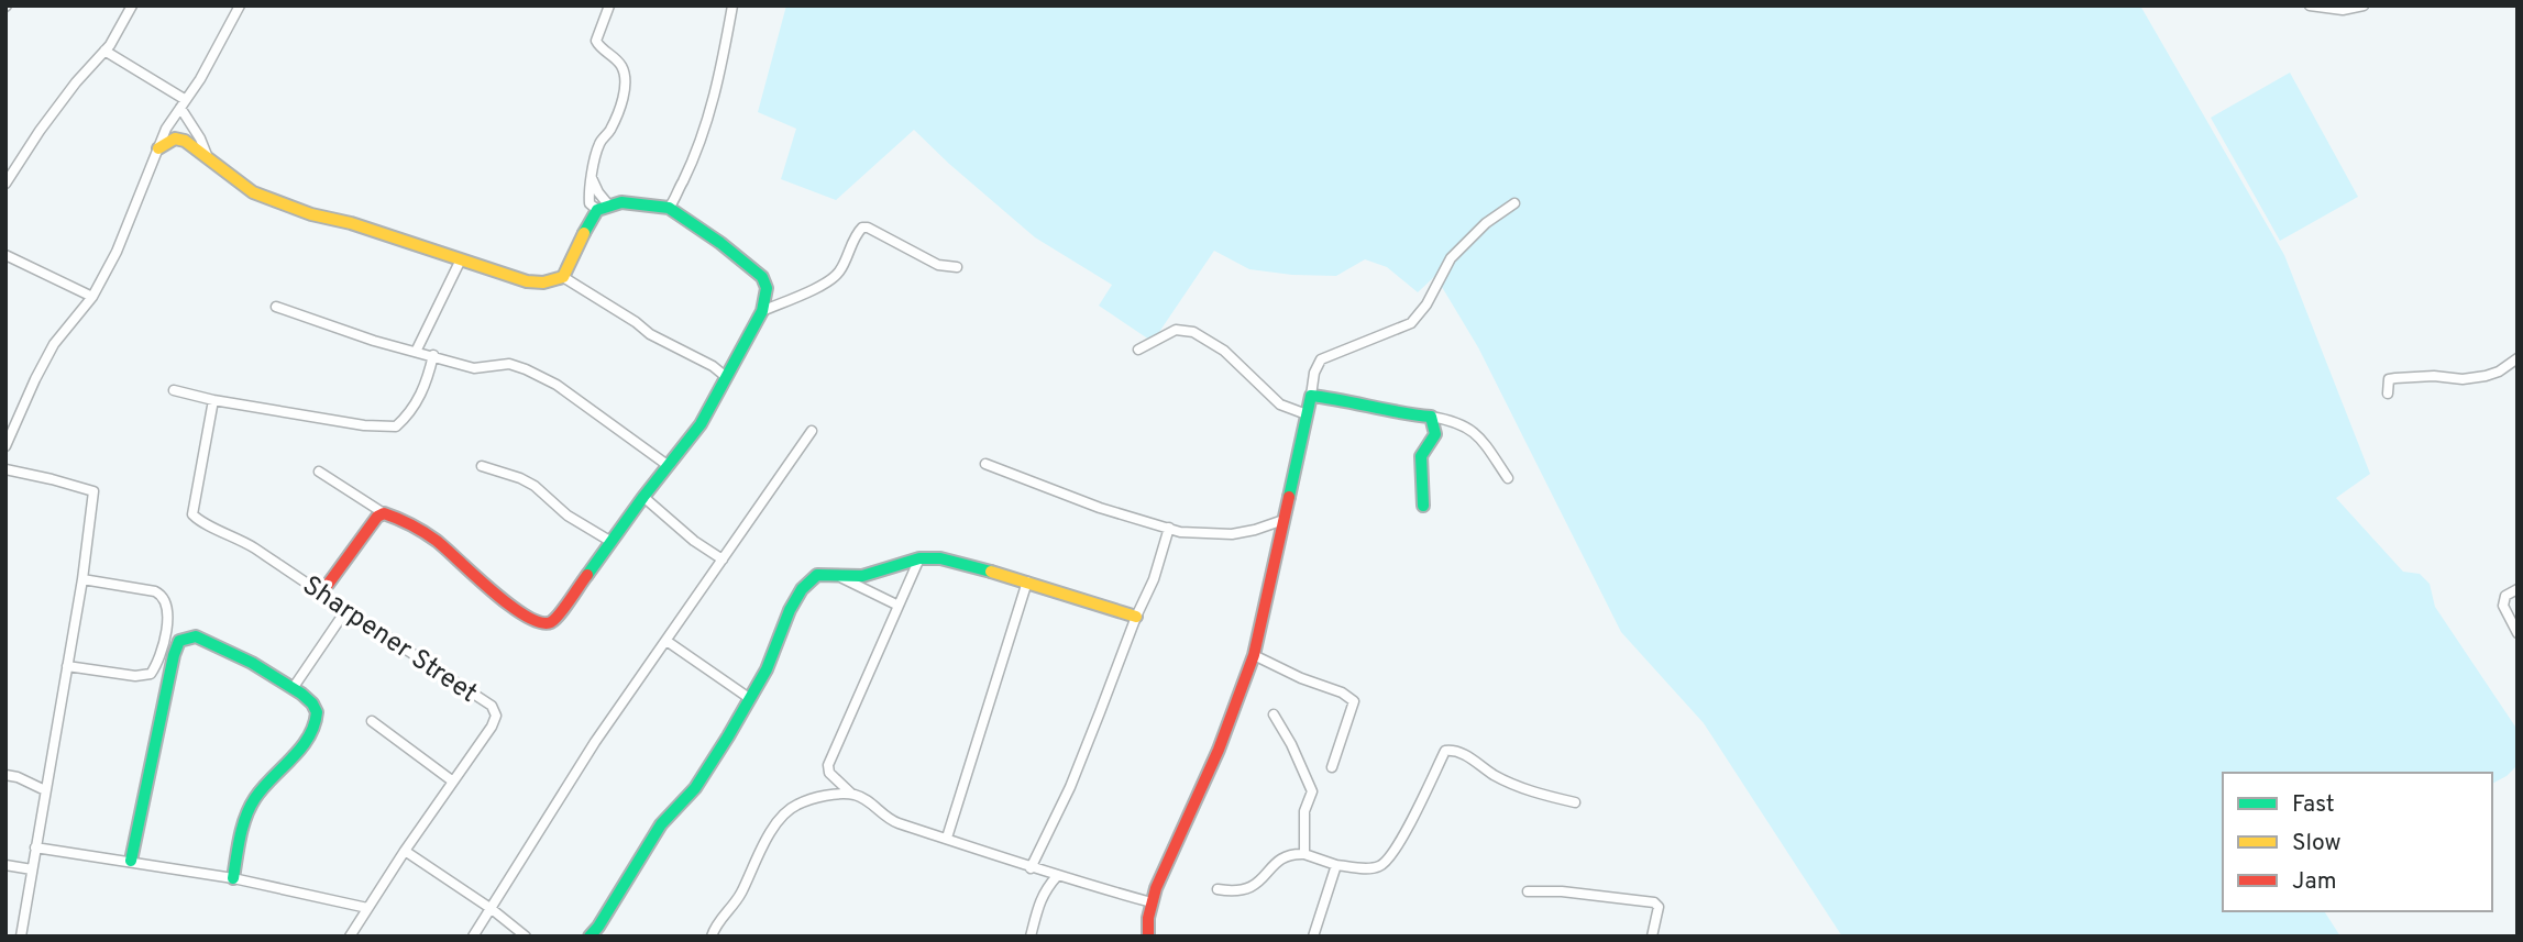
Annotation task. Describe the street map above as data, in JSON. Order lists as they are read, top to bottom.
{
  "streets": {
    "street": ["Sharpener Street"]
  },
  "legend": ["Fast", "Slow", "Jam"]
}
